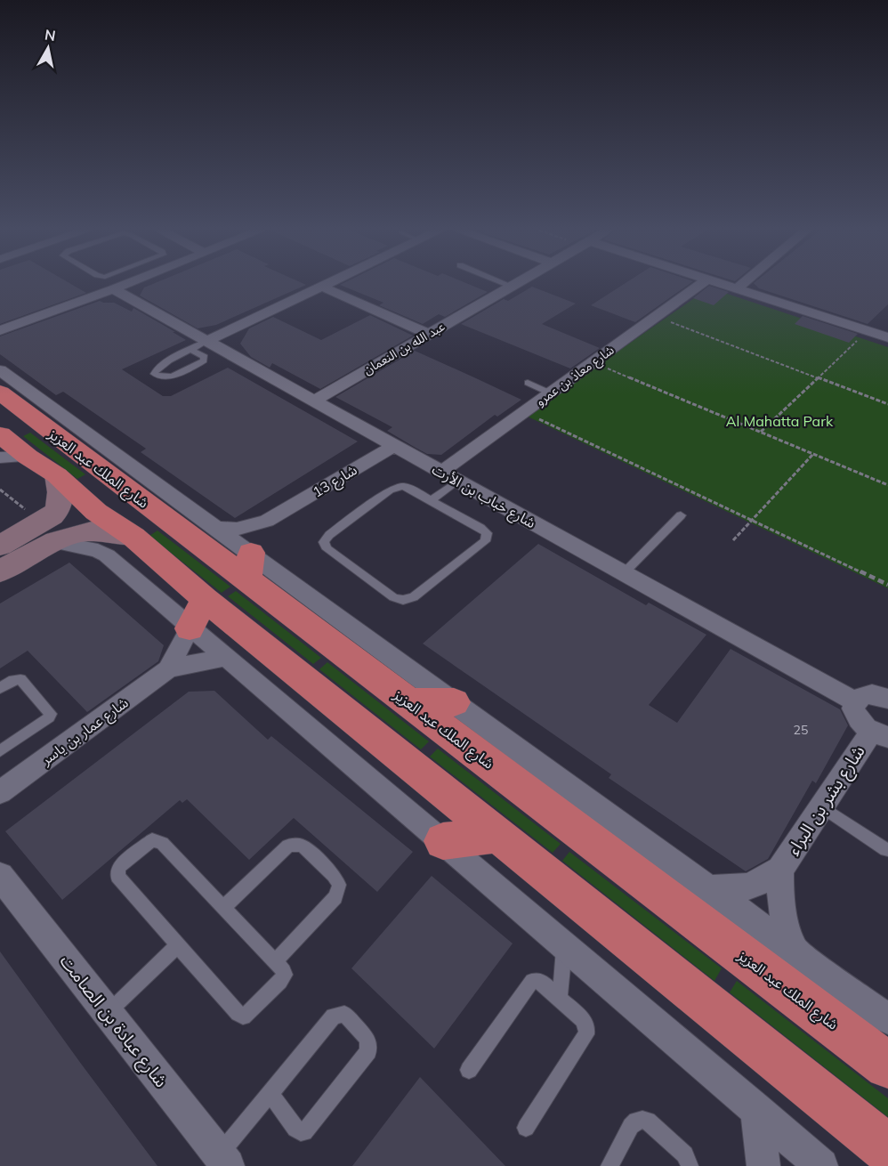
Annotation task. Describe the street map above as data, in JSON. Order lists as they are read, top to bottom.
{
  "streets": {
    "highway": ["شارع الملك عبد العزيز"],
    "street": [
      "عبد الله بن النعمان",
      "شارع معاذ بن عمرو",
      "شارع 13",
      "شارع خباب بن الأرت",
      "شارع عمار بن ياسر",
      "شارع بشر بن البراء",
      "شارع عبادة بن الصامت"
    ]
  },
  "crossings": [
    ["عبد الله بن النعمان", "شارع خباب بن الأرت"],
    ["شارع معاذ بن عمرو", "شارع خباب بن الأرت"],
    ["شارع الملك عبد العزيز", "شارع 13"],
    ["شارع الملك عبد العزيز", "شارع بشر بن البراء"],
    ["شارع 13", "شارع خباب بن الأرت"]
  ],
  "parks": ["Al Mahatta Park"],
  "house_numbers": ["25"],
  "north": "top"
}
